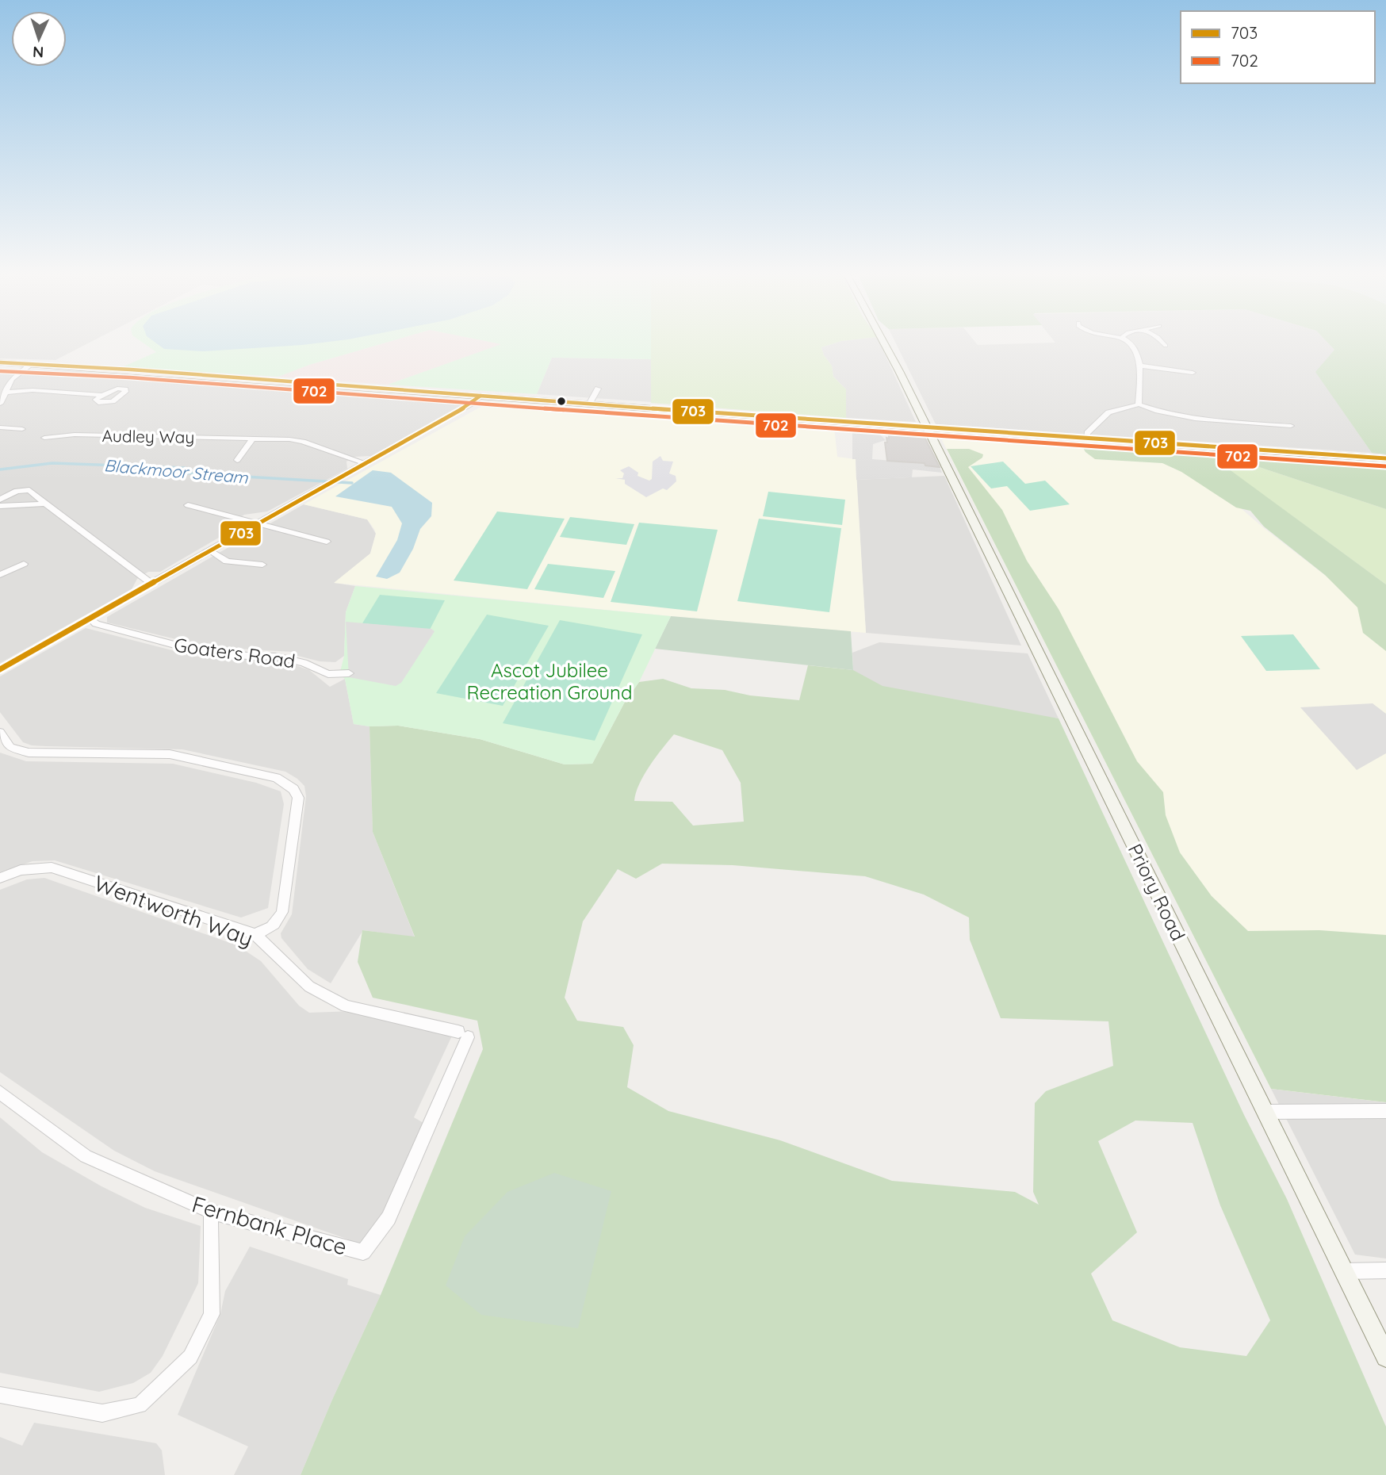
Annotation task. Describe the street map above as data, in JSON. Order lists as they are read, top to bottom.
{
  "streets": {
    "main road": ["Priory Road"],
    "street": [
      "Audley Way",
      "Goaters Road",
      "Wentworth Way",
      "Fernbank Place"
    ]
  },
  "crossings": [
    ["Wentworth Way", "Fernbank Place"]
  ],
  "water": ["Blackmoor Stream"],
  "parks": ["Ascot Jubilee Recreation Ground"],
  "lines": ["transit line 703", "transit line 702"],
  "legend": ["703", "702"],
  "north": "bottom"
}
